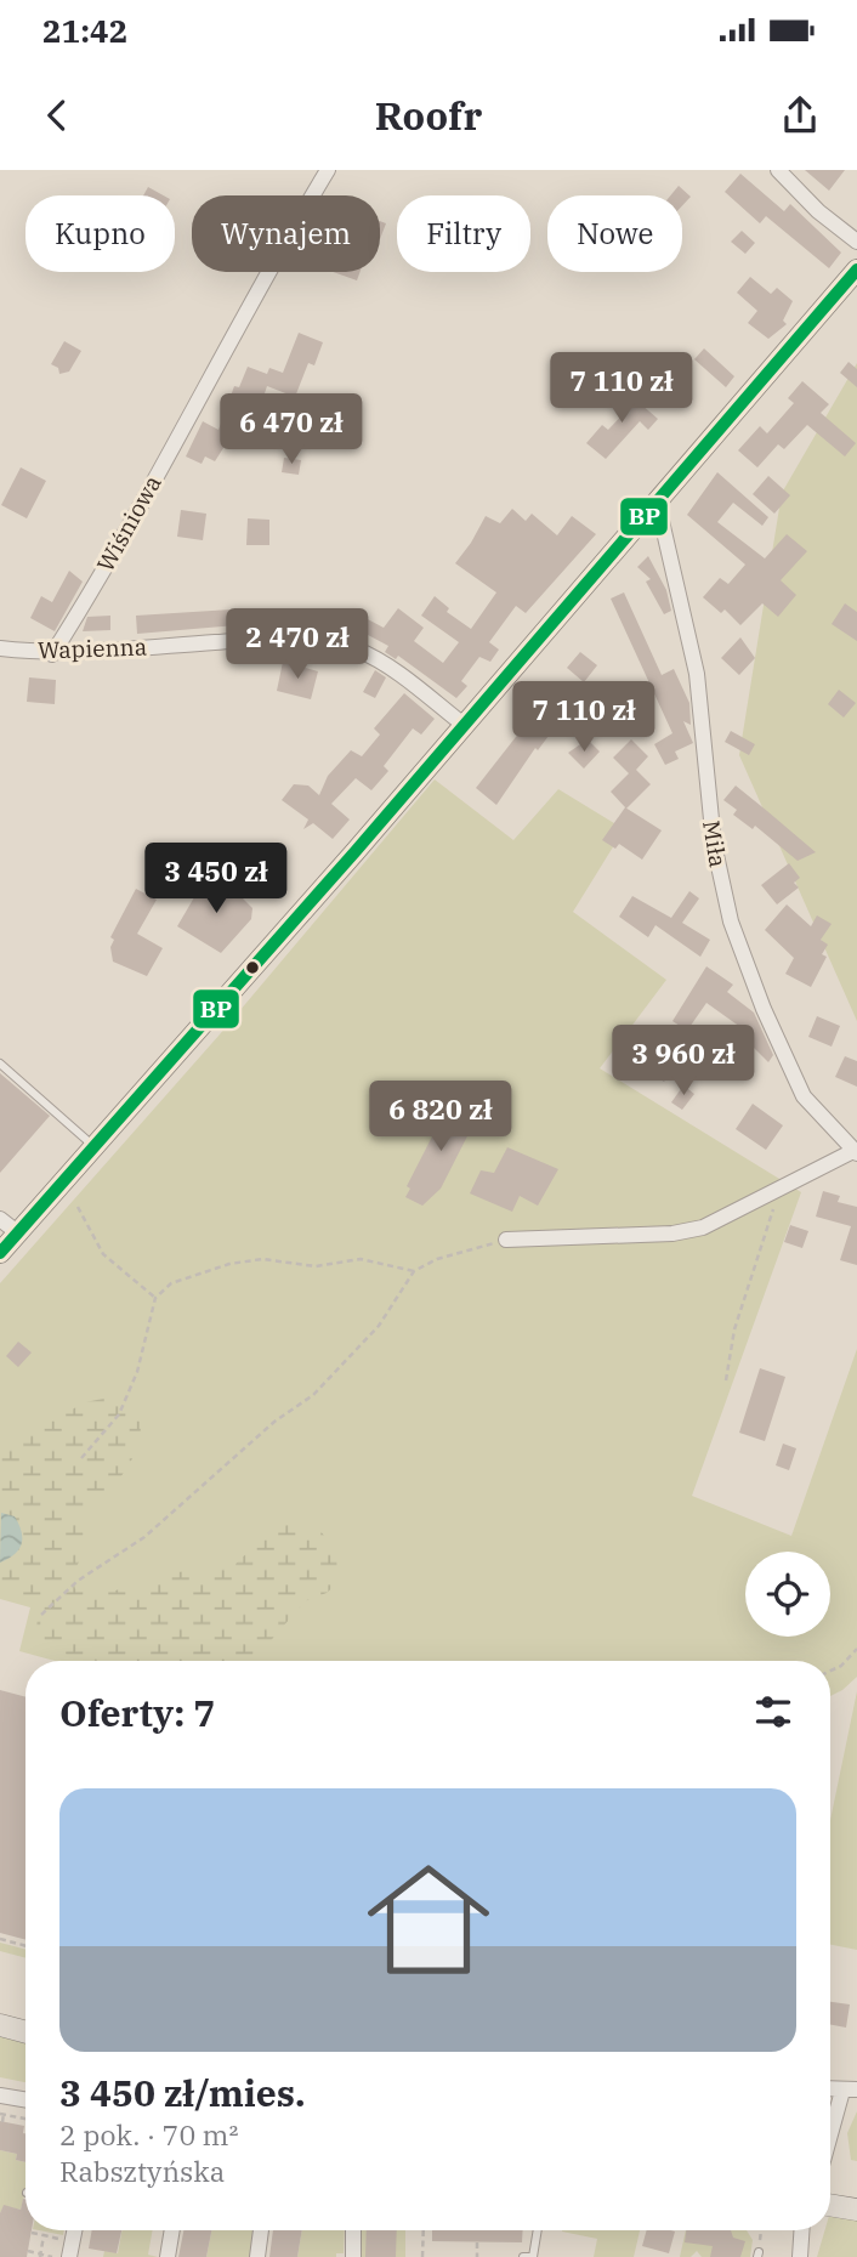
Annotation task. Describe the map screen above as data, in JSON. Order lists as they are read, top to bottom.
{
  "streets": {
    "street": ["Wiśniowa", "Wapienna", "Miła"]
  },
  "crossings": [
    ["Wiśniowa", "Wapienna"]
  ],
  "lines": ["transit line BP"],
  "page": {
    "status": "21:42",
    "header": "Roofr",
    "chip": [
      "Kupno",
      "Wynajem",
      "Filtry",
      "Nowe"
    ],
    "price": [
      "7 110 zł",
      "6 470 zł",
      "2 470 zł",
      "7 110 zł",
      "3 450 zł",
      "3 960 zł",
      "6 820 zł"
    ],
    "heading": "Oferty: 7",
    "list": [
      {
        "name": "3 450 zł/mies.",
        "note": "2 pok. · 70 m² · Rabsztyńska"
      }
    ]
  }
}
